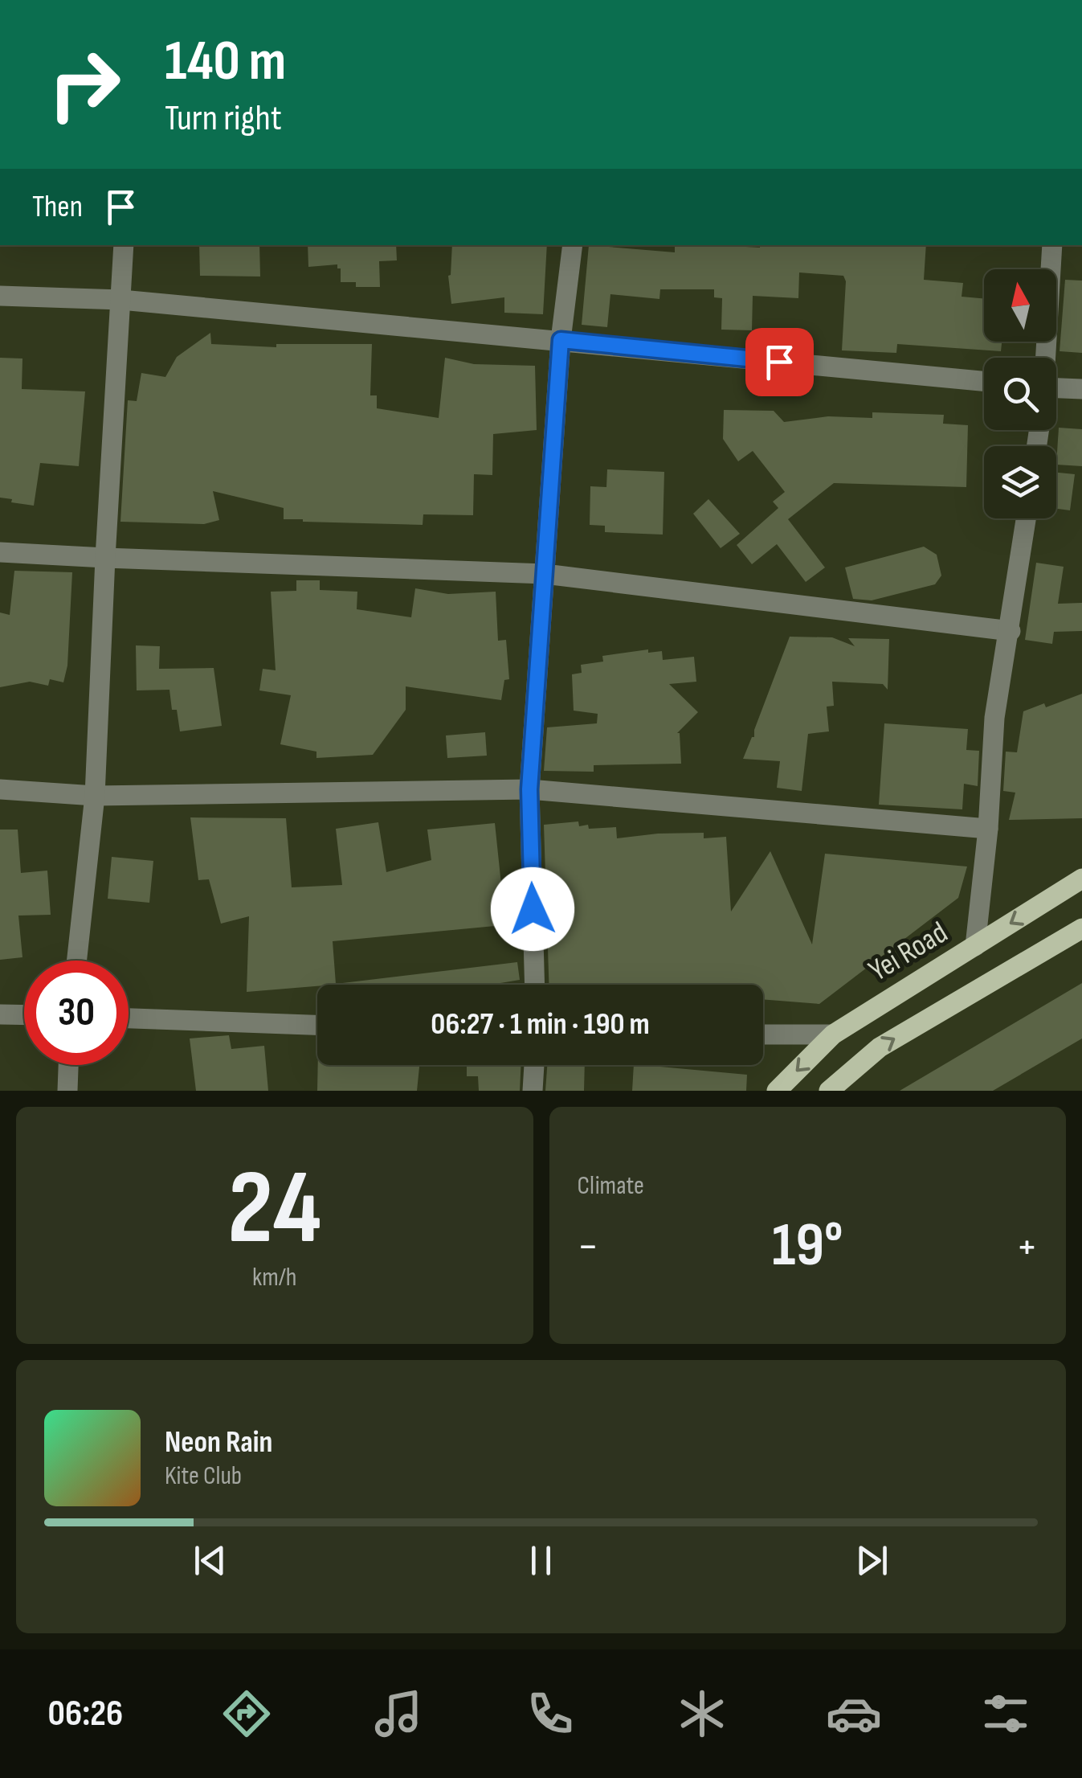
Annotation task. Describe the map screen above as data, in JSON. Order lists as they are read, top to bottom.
{
  "streets": {
    "main road": ["Yei Road"]
  },
  "north": "top",
  "page": {
    "turn": ["140 m", "Turn right"],
    "then": "Then",
    "limit": "30",
    "trip": "06:27 · 1 min · 190 m",
    "tile": [
      ["24", "km/h"],
      "Climate"
    ],
    "heat": ["−", "19°", "+"],
    "song": ["Neon Rain", "Kite Club"],
    "tabs": "06:26"
  }
}
